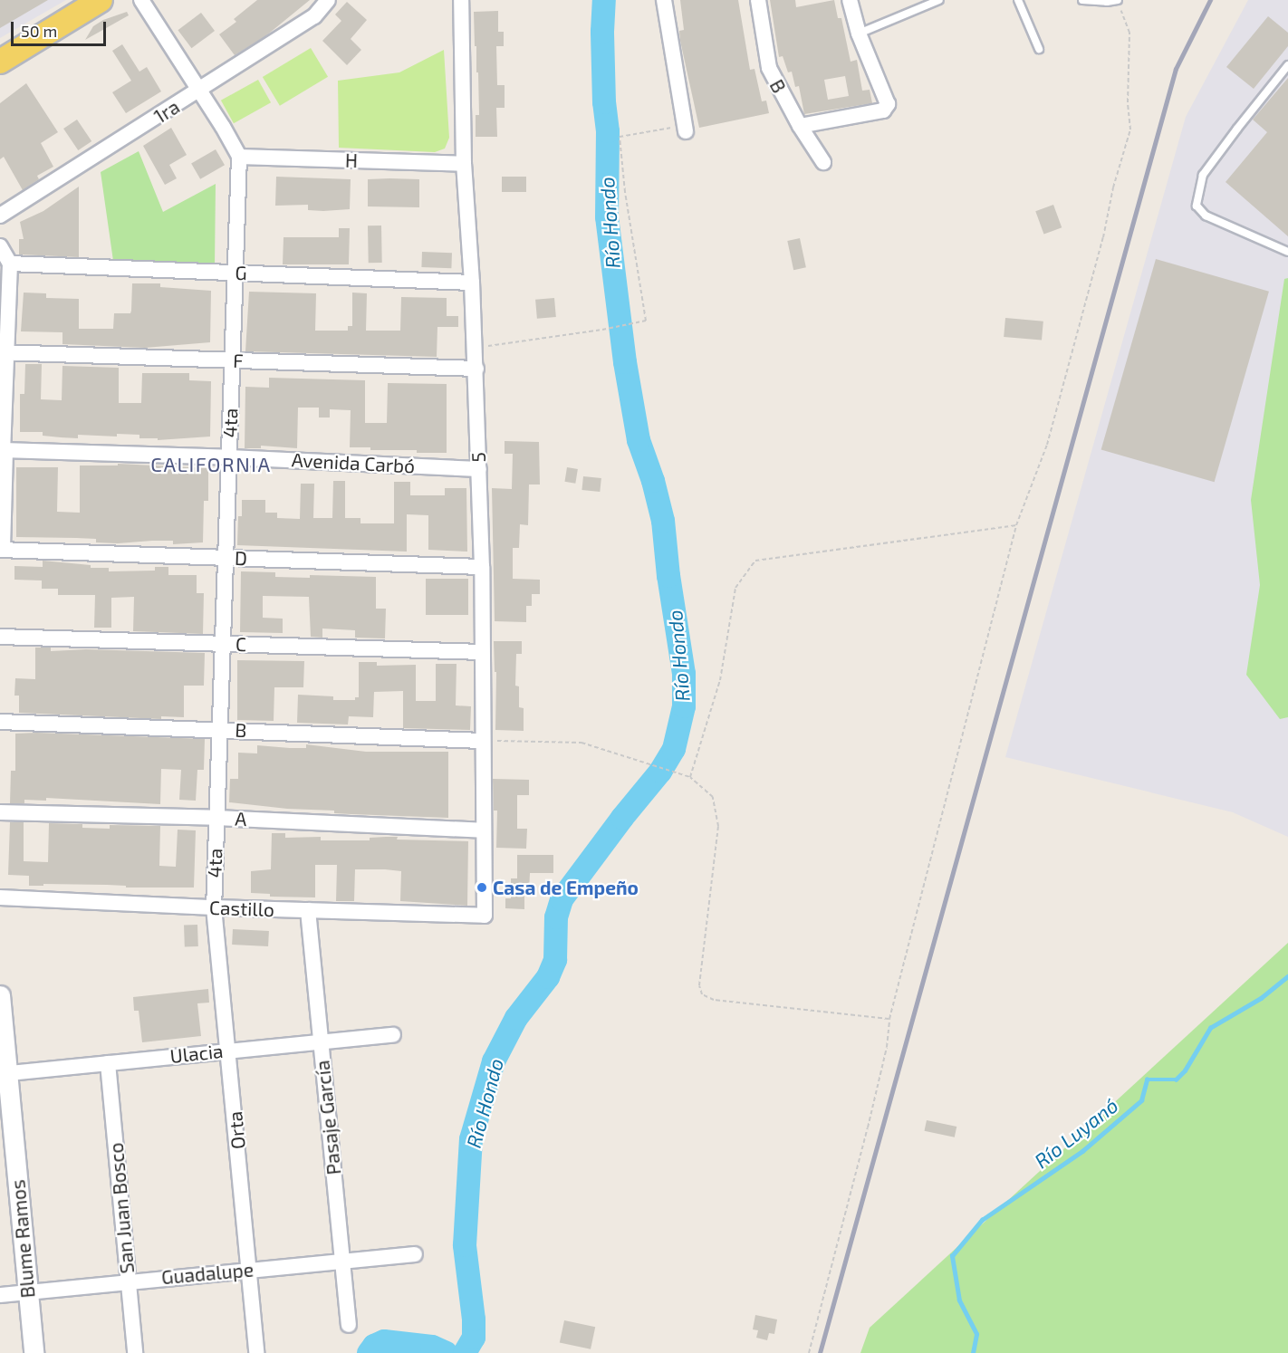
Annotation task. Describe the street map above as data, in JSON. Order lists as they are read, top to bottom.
{
  "streets": {
    "street": [
      "B",
      "1ra",
      "H",
      "G",
      "F",
      "4ta",
      "5",
      "Avenida Carbó",
      "D",
      "C",
      "A",
      "Castillo",
      "Ulacia",
      "Pasaje García",
      "Orta",
      "San Juan Bosco",
      "Blume Ramos",
      "Guadalupe"
    ]
  },
  "crossings": [
    ["B", "4ta"],
    ["B", "5"],
    ["H", "4ta"],
    ["H", "5"],
    ["G", "4ta"],
    ["G", "5"],
    ["F", "4ta"],
    ["F", "5"],
    ["4ta", "Avenida Carbó"],
    ["4ta", "D"],
    ["4ta", "C"],
    ["4ta", "A"],
    ["4ta", "Castillo"],
    ["4ta", "Orta"],
    ["5", "Avenida Carbó"],
    ["5", "D"],
    ["5", "C"],
    ["5", "A"],
    ["5", "Castillo"],
    ["Castillo", "Pasaje García"],
    ["Castillo", "Orta"],
    ["Ulacia", "Pasaje García"],
    ["Ulacia", "Orta"],
    ["Ulacia", "San Juan Bosco"],
    ["Ulacia", "Blume Ramos"],
    ["Pasaje García", "Guadalupe"],
    ["Orta", "Guadalupe"],
    ["San Juan Bosco", "Guadalupe"],
    ["Blume Ramos", "Guadalupe"]
  ],
  "districts": ["CALIFORNIA"],
  "water": ["Río Hondo", "Río Luyanó"],
  "places": ["Casa de Empeño"],
  "scale_bar": "50 m"
}
